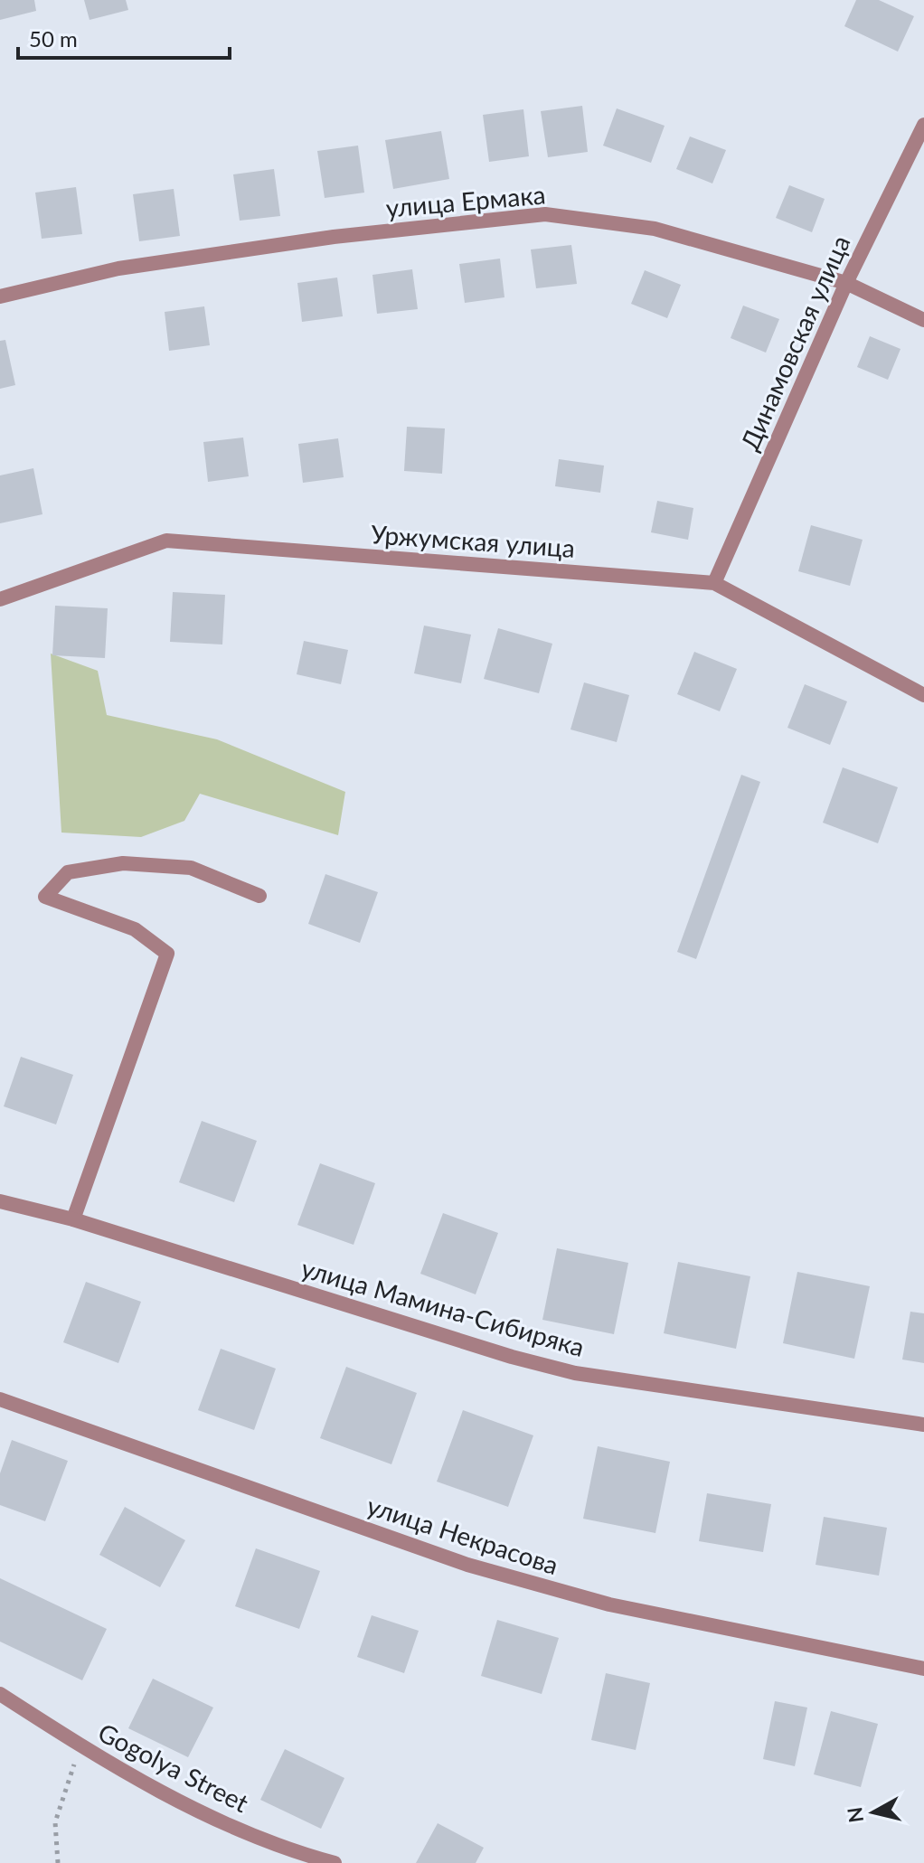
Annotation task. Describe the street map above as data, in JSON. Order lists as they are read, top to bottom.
{
  "streets": {
    "street": [
      "улица Ермака",
      "Динамовская улица",
      "Уржумская улица",
      "улица Мамина-Сибиряка",
      "улица Некрасова",
      "Gogolya Street"
    ]
  },
  "crossings": [
    ["улица Ермака", "Динамовская улица"],
    ["Динамовская улица", "Уржумская улица"]
  ],
  "scale_bar": "50 m",
  "north": "left"
}
